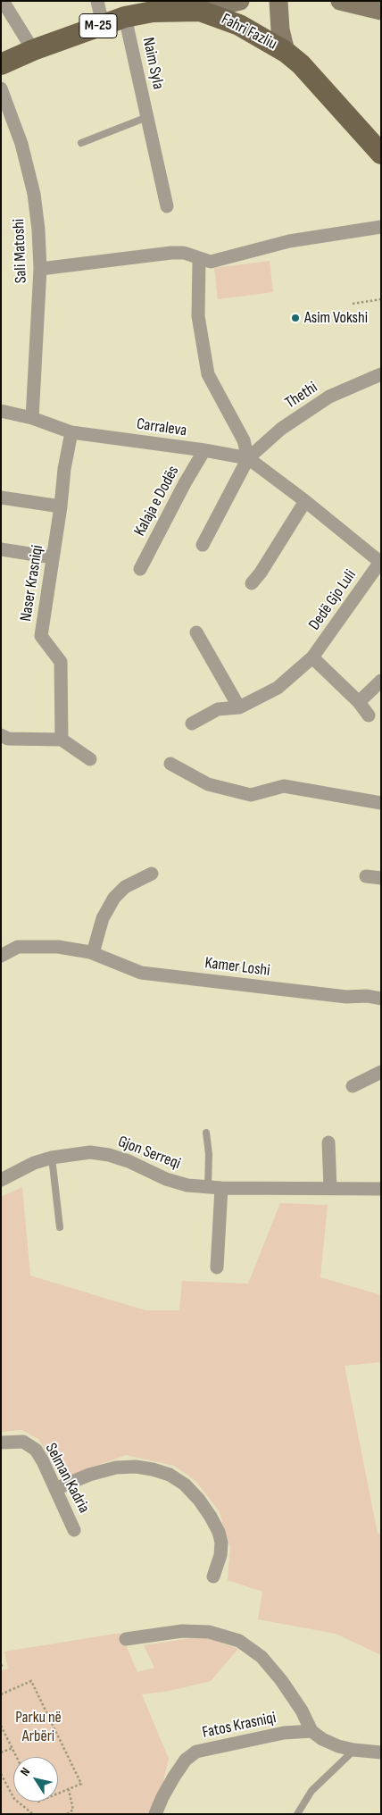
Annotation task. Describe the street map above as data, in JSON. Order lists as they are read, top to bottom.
{
  "streets": {
    "main road": ["M-25", "Fahri Fazliu"],
    "street": [
      "Naim Syla",
      "Sali Matoshi",
      "Thethi",
      "Carraleva",
      "Kalaja e Dodës",
      "Naser Krasniqi",
      "Dedë Gjo Luli",
      "Kamer Loshi",
      "Gjon Serreqi",
      "Selman Kadria",
      "Fatos Krasniqi"
    ]
  },
  "crossings": [
    ["Fahri Fazliu", "Naim Syla"],
    ["Sali Matoshi", "Carraleva"],
    ["Thethi", "Carraleva"],
    ["Carraleva", "Kalaja e Dodës"],
    ["Carraleva", "Naser Krasniqi"],
    ["Carraleva", "Dedë Gjo Luli"]
  ],
  "parks": ["Parku në Arbëri"],
  "places": ["Asim Vokshi"],
  "north": "top left"
}
